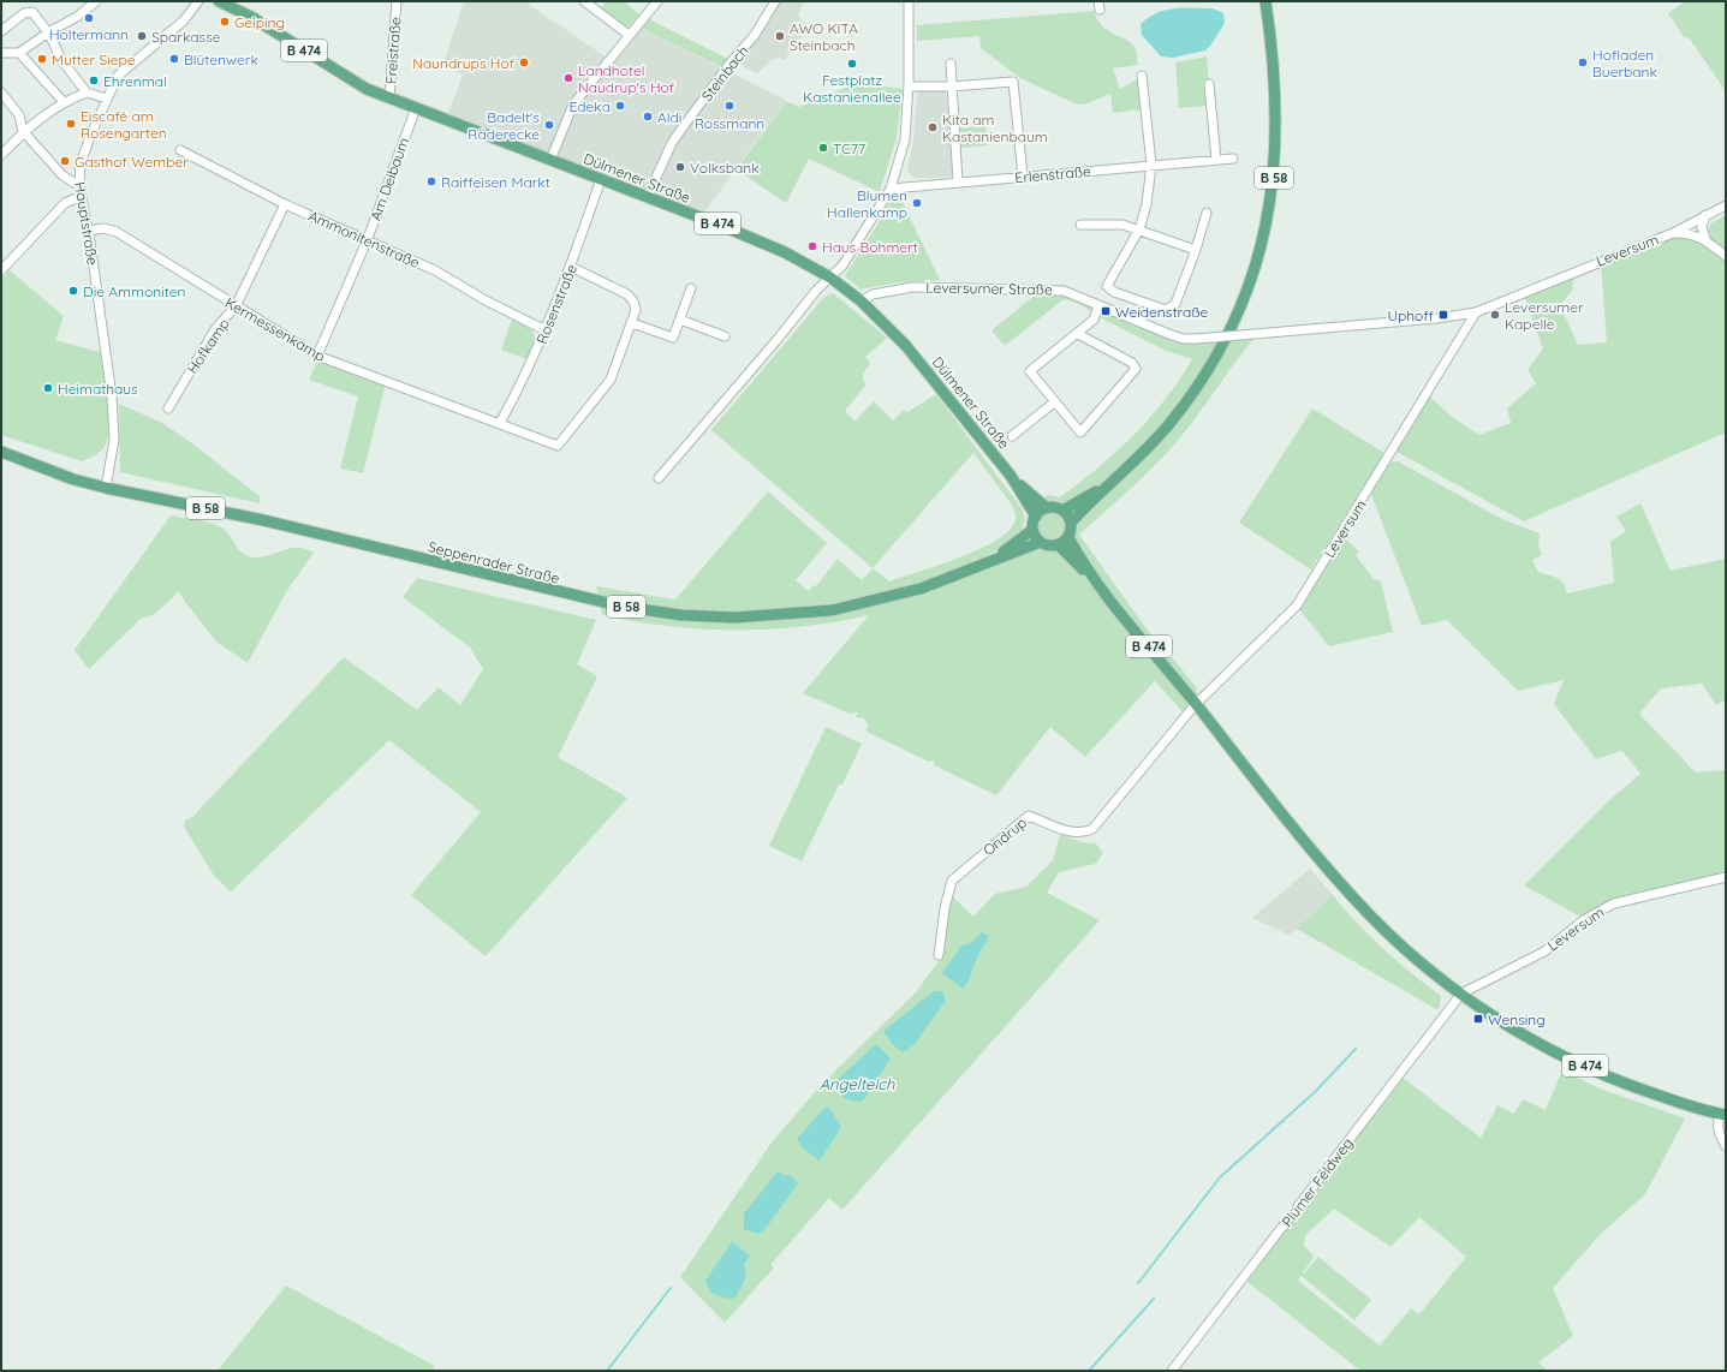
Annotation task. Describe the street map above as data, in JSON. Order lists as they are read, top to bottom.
{
  "streets": {
    "main road": [
      "B 474",
      "Dülmener Straße",
      "B 58",
      "Seppenrader Straße"
    ],
    "street": [
      "Freistraße",
      "Steinbach",
      "Erlenstraße",
      "Am Deibaum",
      "Hauptstraße",
      "Ammonitenstraße",
      "Leversum",
      "Leversumer Straße",
      "Rosenstraße",
      "Kermessenkamp",
      "Hofkamp",
      "Ondrup",
      "Plümer Feldweg"
    ]
  },
  "crossings": [
    ["B 474", "Dülmener Straße"],
    ["B 474", "B 58"],
    ["B 474", "Leversum"],
    ["B 474", "Seppenrader Straße"],
    ["B 474", "Ondrup"],
    ["B 474", "Plümer Feldweg"],
    ["Freistraße", "Dülmener Straße"],
    ["Steinbach", "Dülmener Straße"],
    ["Dülmener Straße", "B 58"],
    ["Dülmener Straße", "Am Deibaum"],
    ["Dülmener Straße", "Leversumer Straße"],
    ["Dülmener Straße", "Rosenstraße"],
    ["Dülmener Straße", "Seppenrader Straße"],
    ["B 58", "Seppenrader Straße"],
    ["Am Deibaum", "Ammonitenstraße"],
    ["Am Deibaum", "Kermessenkamp"],
    ["Hauptstraße", "Kermessenkamp"],
    ["Hauptstraße", "Seppenrader Straße"],
    ["Ammonitenstraße", "Rosenstraße"],
    ["Ammonitenstraße", "Hofkamp"],
    ["Leversum", "Leversumer Straße"],
    ["Leversum", "Ondrup"],
    ["Leversum", "Plümer Feldweg"],
    ["Rosenstraße", "Kermessenkamp"],
    ["Kermessenkamp", "Hofkamp"]
  ],
  "water": ["Angelteich"],
  "places": {
    "other": [
      "Holtermann",
      "Geiping",
      "Sparkasse",
      "AWO KITA Steinbach",
      "Mutter Siepe",
      "Blütenwerk",
      "Naundrups Hof",
      "Hofladen Buerbank",
      "Festplatz Kastanienallee",
      "Landhotel Naudrup's Hof",
      "Ehrenmal",
      "Edeka",
      "Rossmann",
      "Aldi",
      "Eiscafé am Rosengarten",
      "Badelt's Räderecke",
      "Kita am Kastanienbaum",
      "TC77",
      "Gasthof Wember",
      "Volksbank",
      "Raiffeisen Markt",
      "Blumen Hallenkamp",
      "Haus Bohmert",
      "Die Ammoniten",
      "Leversumer Kapelle",
      "Heimathaus"
    ],
    "transit": ["Weidenstraße", "Uphoff", "Wensing"]
  }
}
